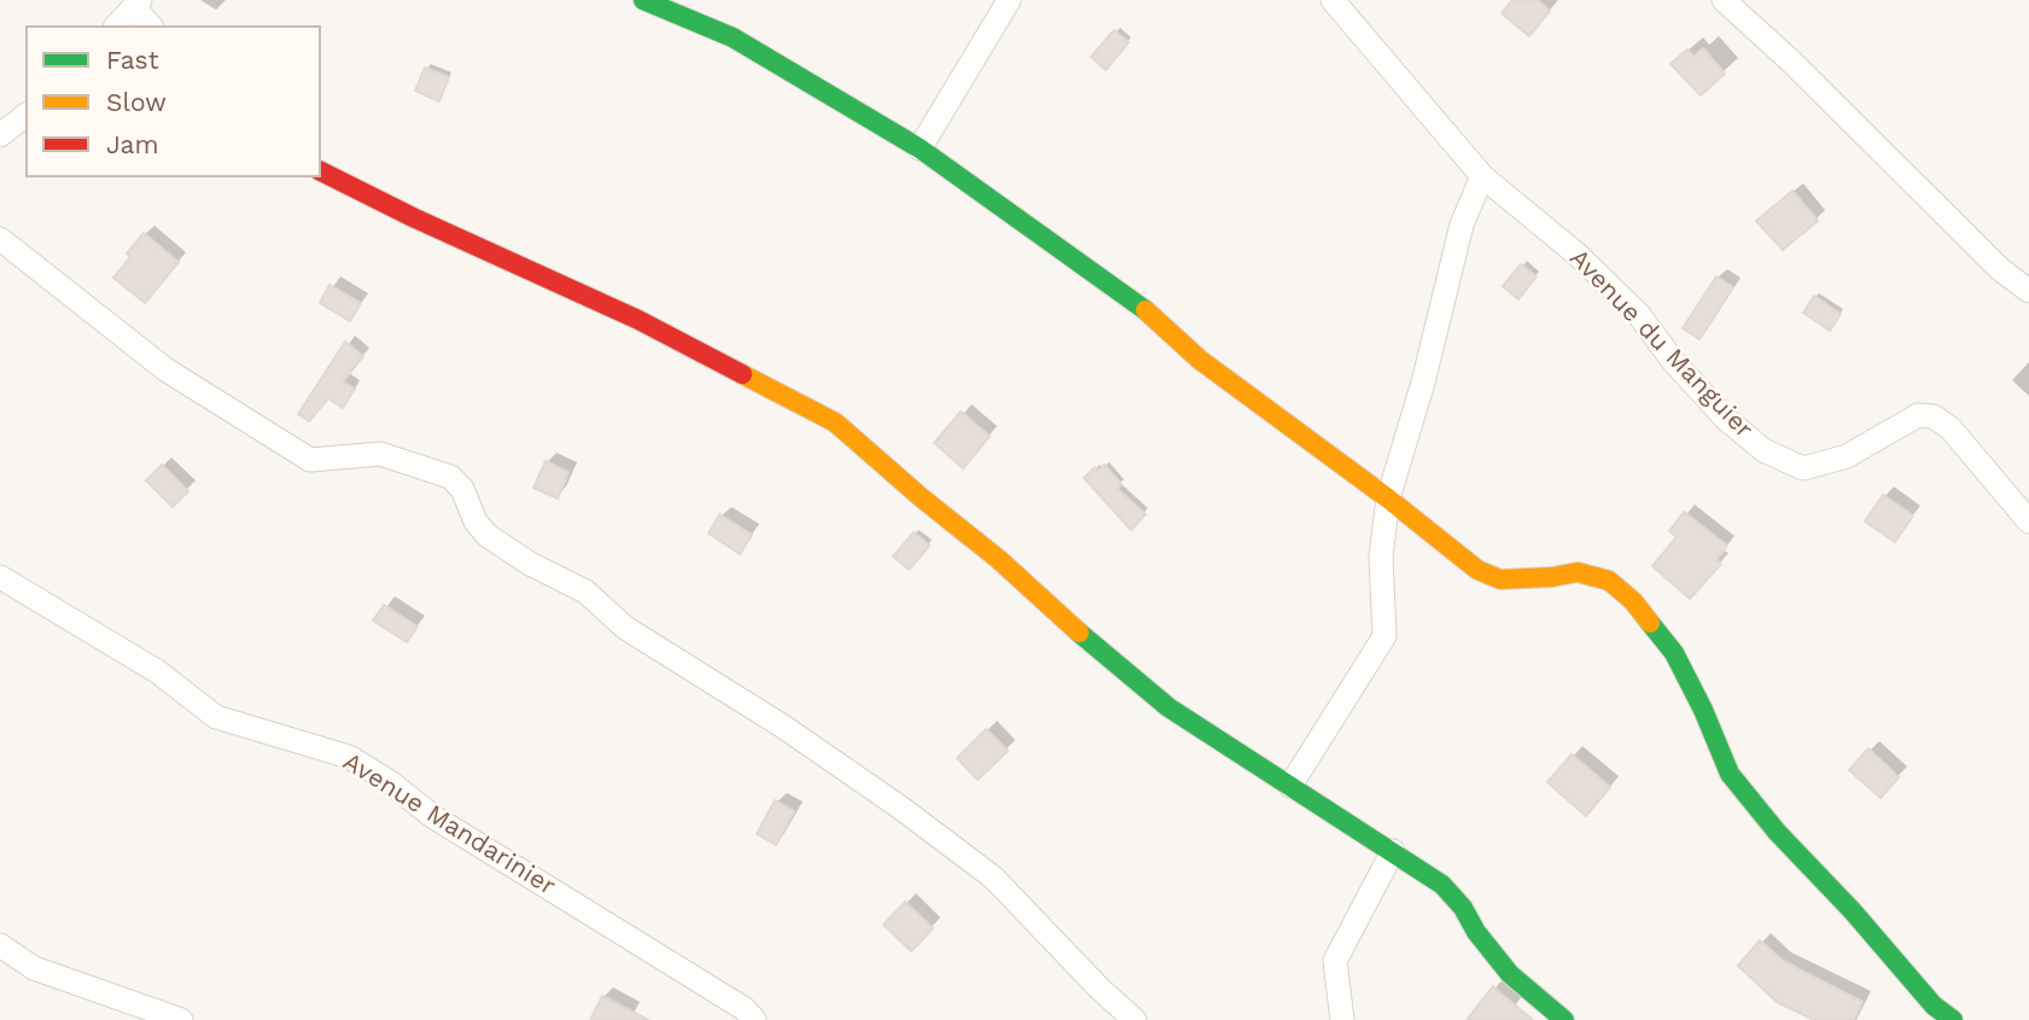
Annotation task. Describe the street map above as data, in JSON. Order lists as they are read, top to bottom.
{
  "streets": {
    "street": ["Avenue du Manguier", "Avenue Mandarinier"]
  },
  "legend": ["Fast", "Slow", "Jam"]
}
